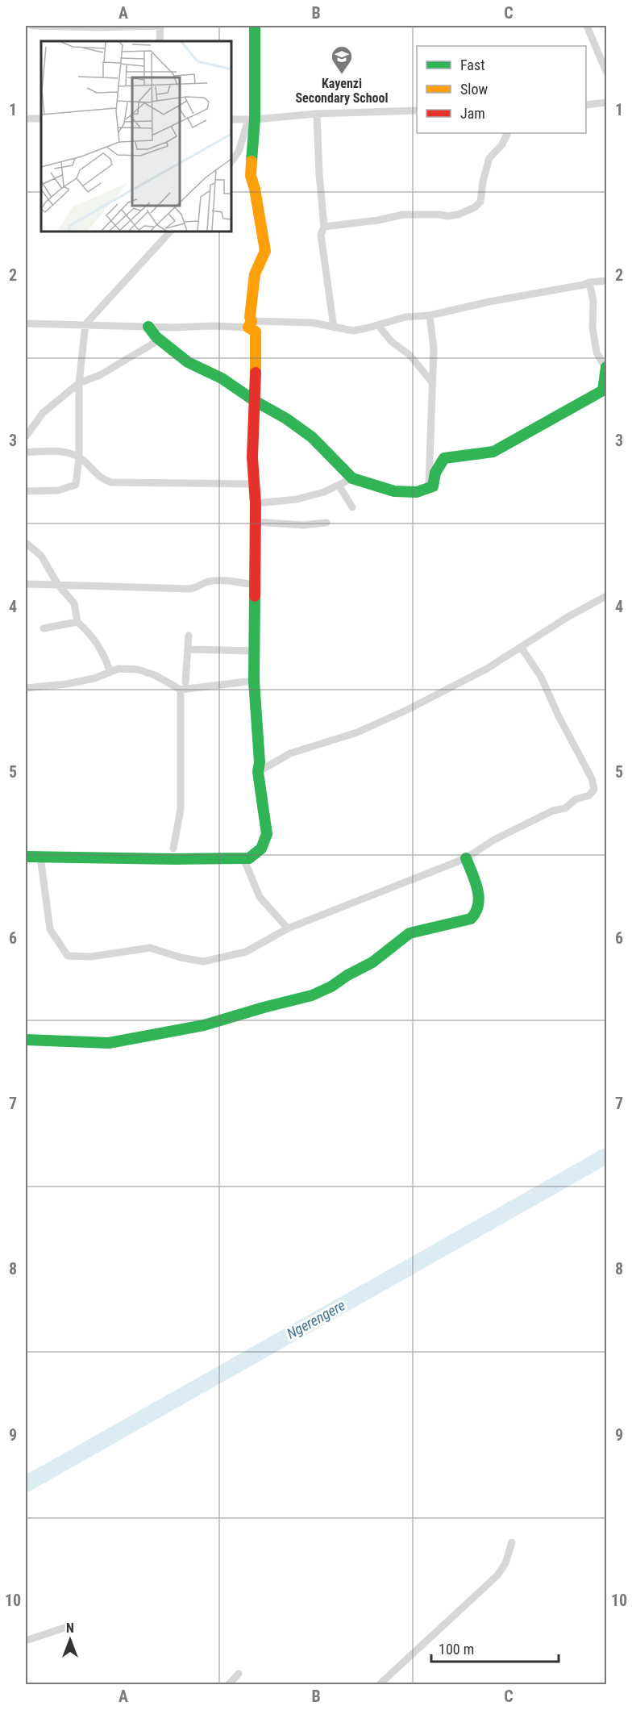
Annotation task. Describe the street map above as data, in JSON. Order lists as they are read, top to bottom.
{
  "water": ["Ngerengere"],
  "places": {
    "school or university": ["Kayenzi Secondary School"]
  },
  "legend": ["Fast", "Slow", "Jam"],
  "scale_bar": "100 m",
  "north": "top",
  "grid": {
    "columns": ["A", "B", "C"],
    "rows": [
      "1",
      "2",
      "3",
      "4",
      "5",
      "6",
      "7",
      "8",
      "9",
      "10"
    ]
  }
}
